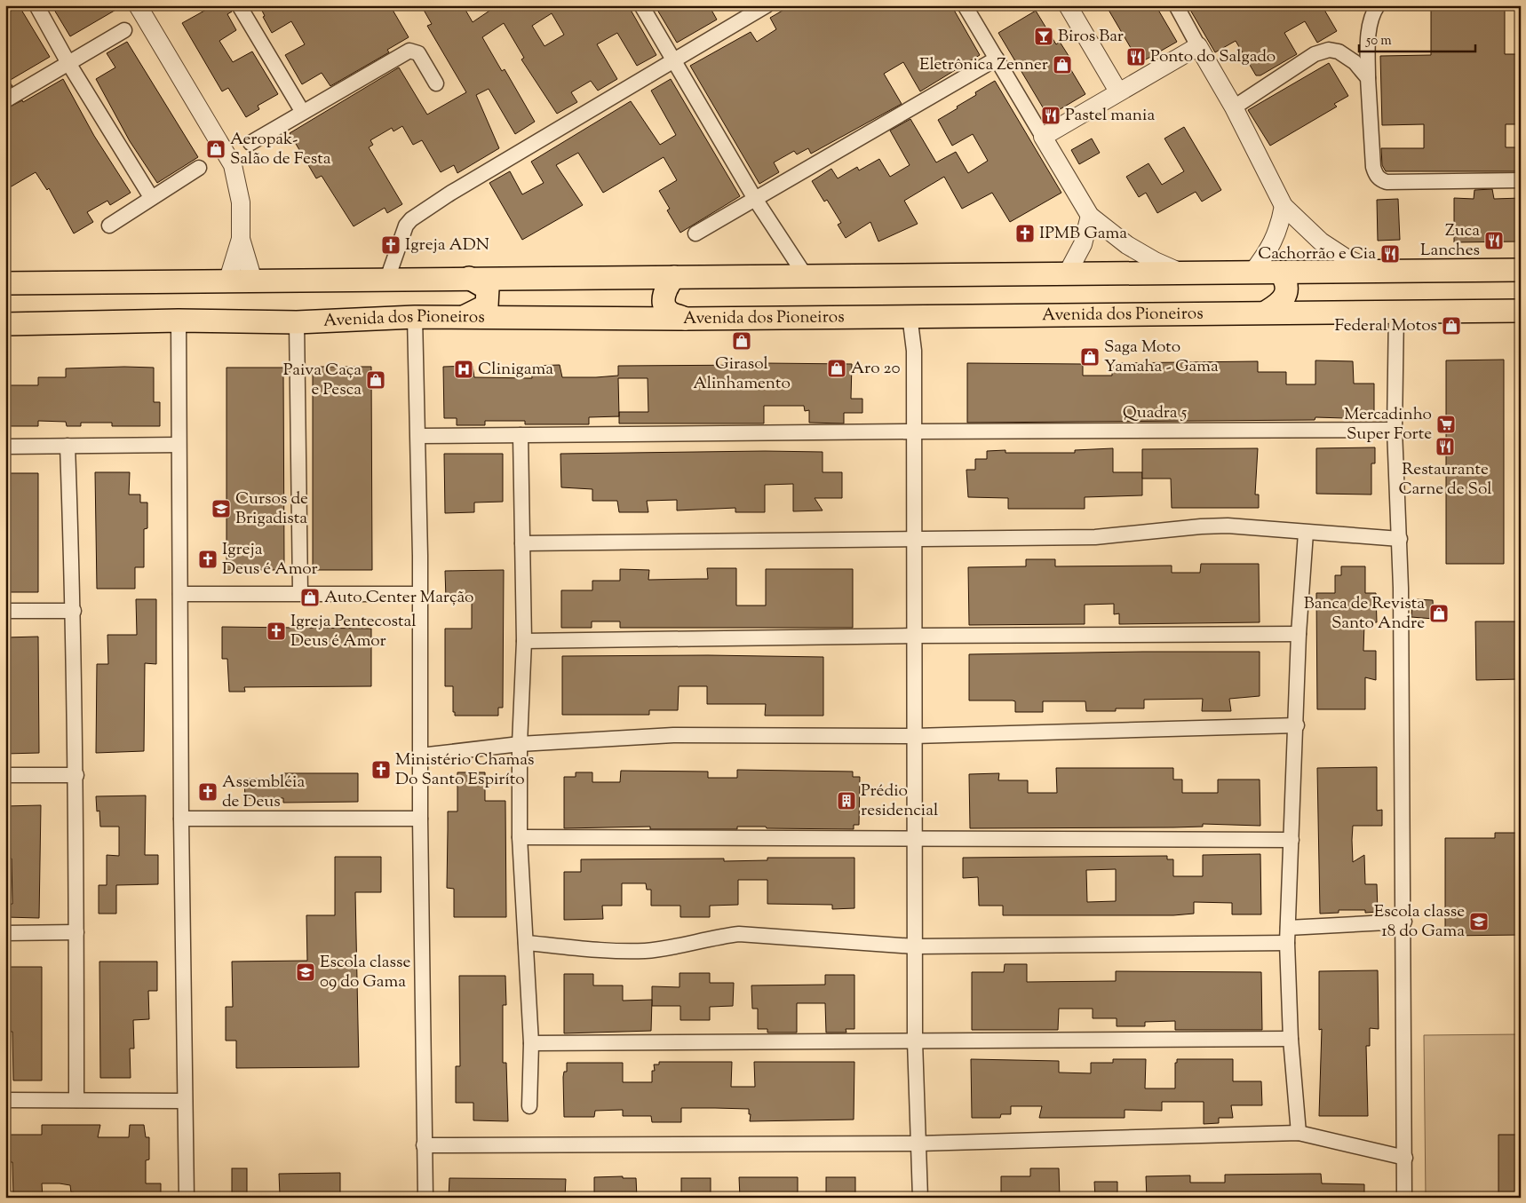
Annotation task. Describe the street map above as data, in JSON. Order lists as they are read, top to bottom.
{
  "streets": {
    "main road": ["Avenida dos Pioneiros"],
    "street": ["Quadra 5"]
  },
  "places": {
    "bar": ["Biros Bar"],
    "restaurant": [
      "Ponto do Salgado",
      "Pastel mania",
      "Zuca Lanches",
      "Cachorrão e Cia",
      "Restaurante Carne de Sol"
    ],
    "shop": [
      "Eletrônica Zenner",
      "Aeropak- Salão de Festa",
      "Federal Motos",
      "Girasol Alinhamento",
      "Saga Moto Yamaha - Gama",
      "Aro 20",
      "Paiva Caça e Pesca",
      "Auto Center Marção",
      "Banca de Revista Santo Andre"
    ],
    "church": [
      "IPMB Gama",
      "Igreja ADN",
      "Igreja Deus é Amor",
      "Igreja Pentecostal Deus é Amor",
      "Ministério Chamas Do Santo Espiríto",
      "Assembléia de Deus"
    ],
    "hospital": ["Clinigama"],
    "supermarket": ["Mercadinho Super Forte"],
    "school or university": ["Cursos de Brigadista", "Escola classe 18 do Gama", "Escola classe 09 do Gama"],
    "building": ["Prédio residencial"]
  },
  "scale_bar": "50 m"
}
